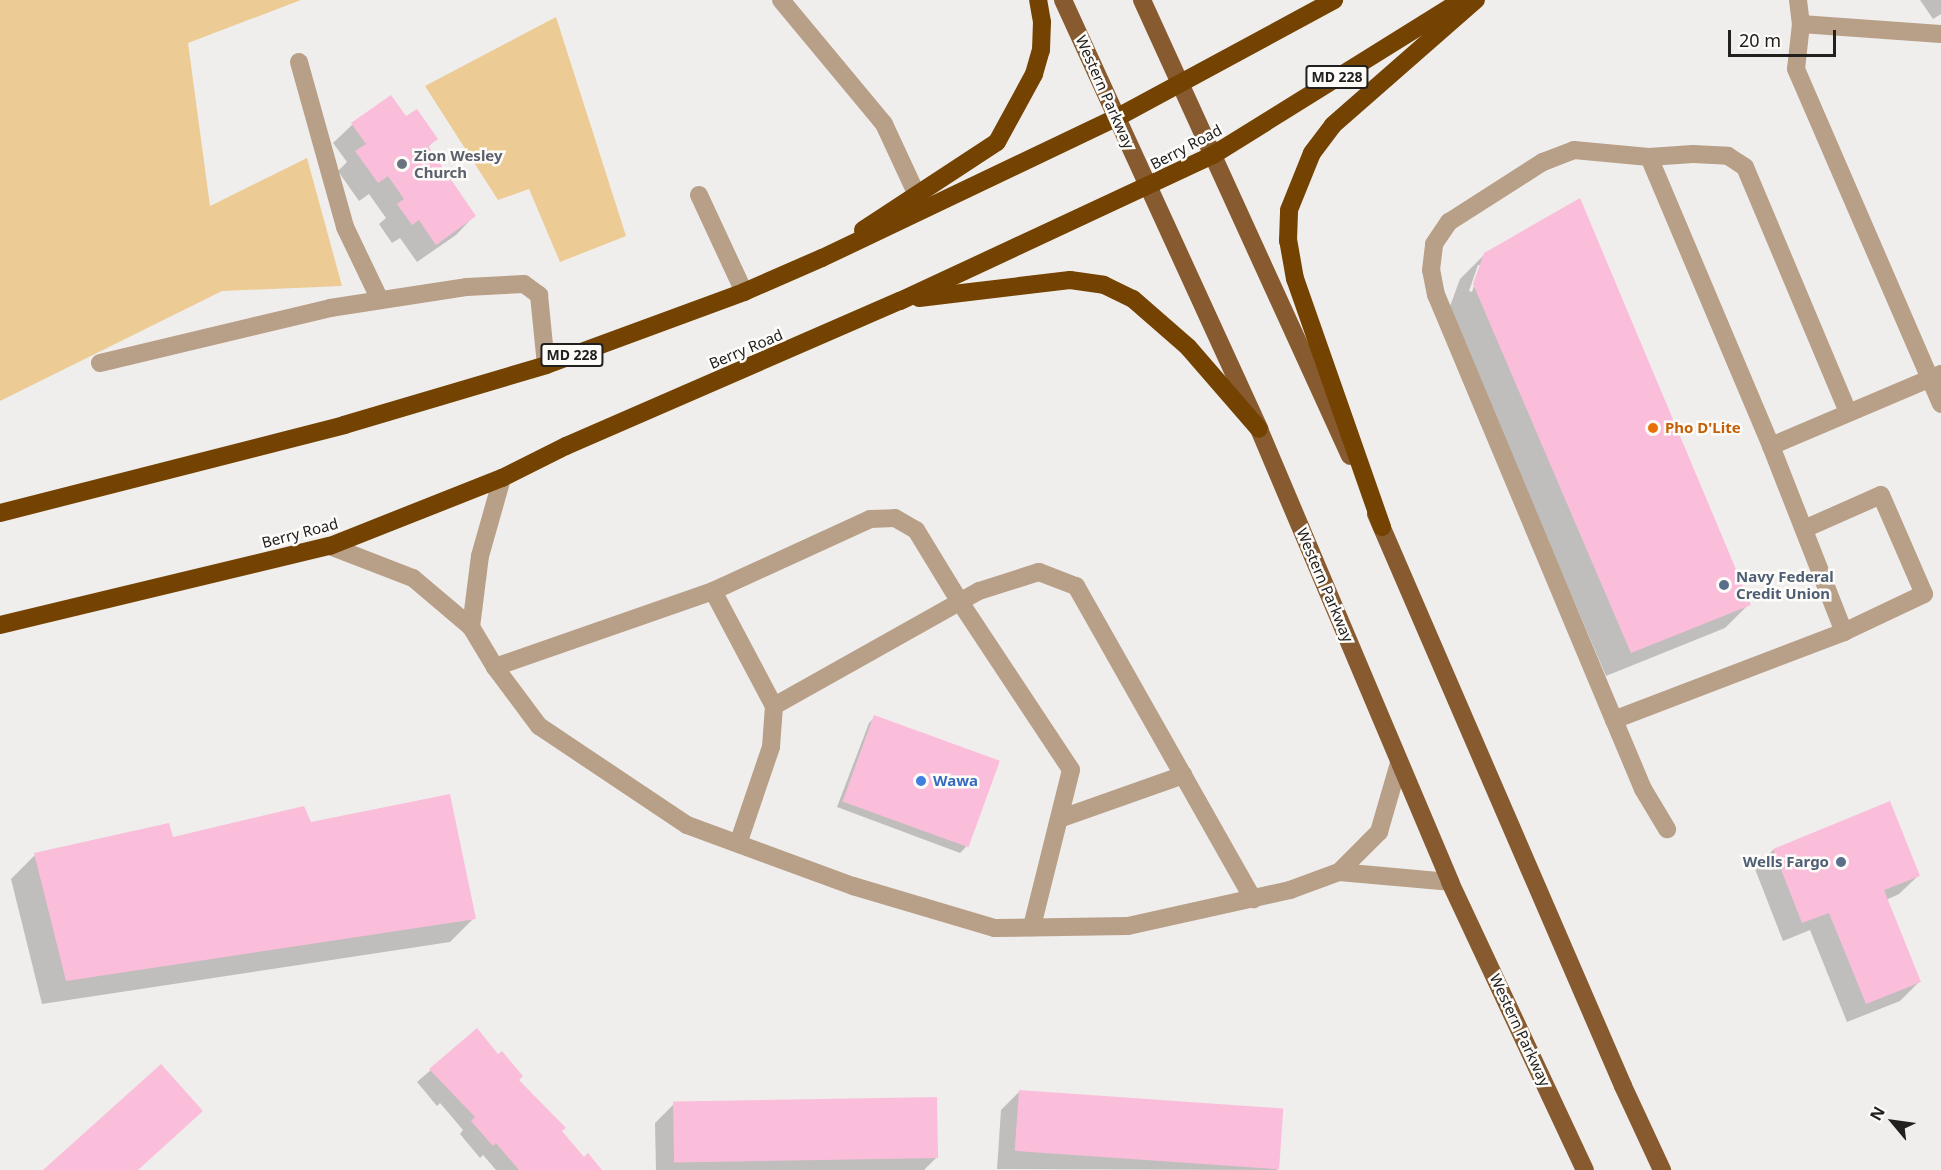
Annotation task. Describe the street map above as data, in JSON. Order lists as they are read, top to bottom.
{
  "streets": {
    "highway": ["MD 228", "Berry Road"],
    "main road": ["Western Parkway"]
  },
  "crossings": [
    ["MD 228", "Western Parkway"],
    ["Western Parkway", "Berry Road"]
  ],
  "places": [
    "Zion Wesley Church",
    "Pho D'Lite",
    "Navy Federal Credit Union",
    "Wawa",
    "Wells Fargo"
  ],
  "scale_bar": "20 m",
  "north": "top left"
}
